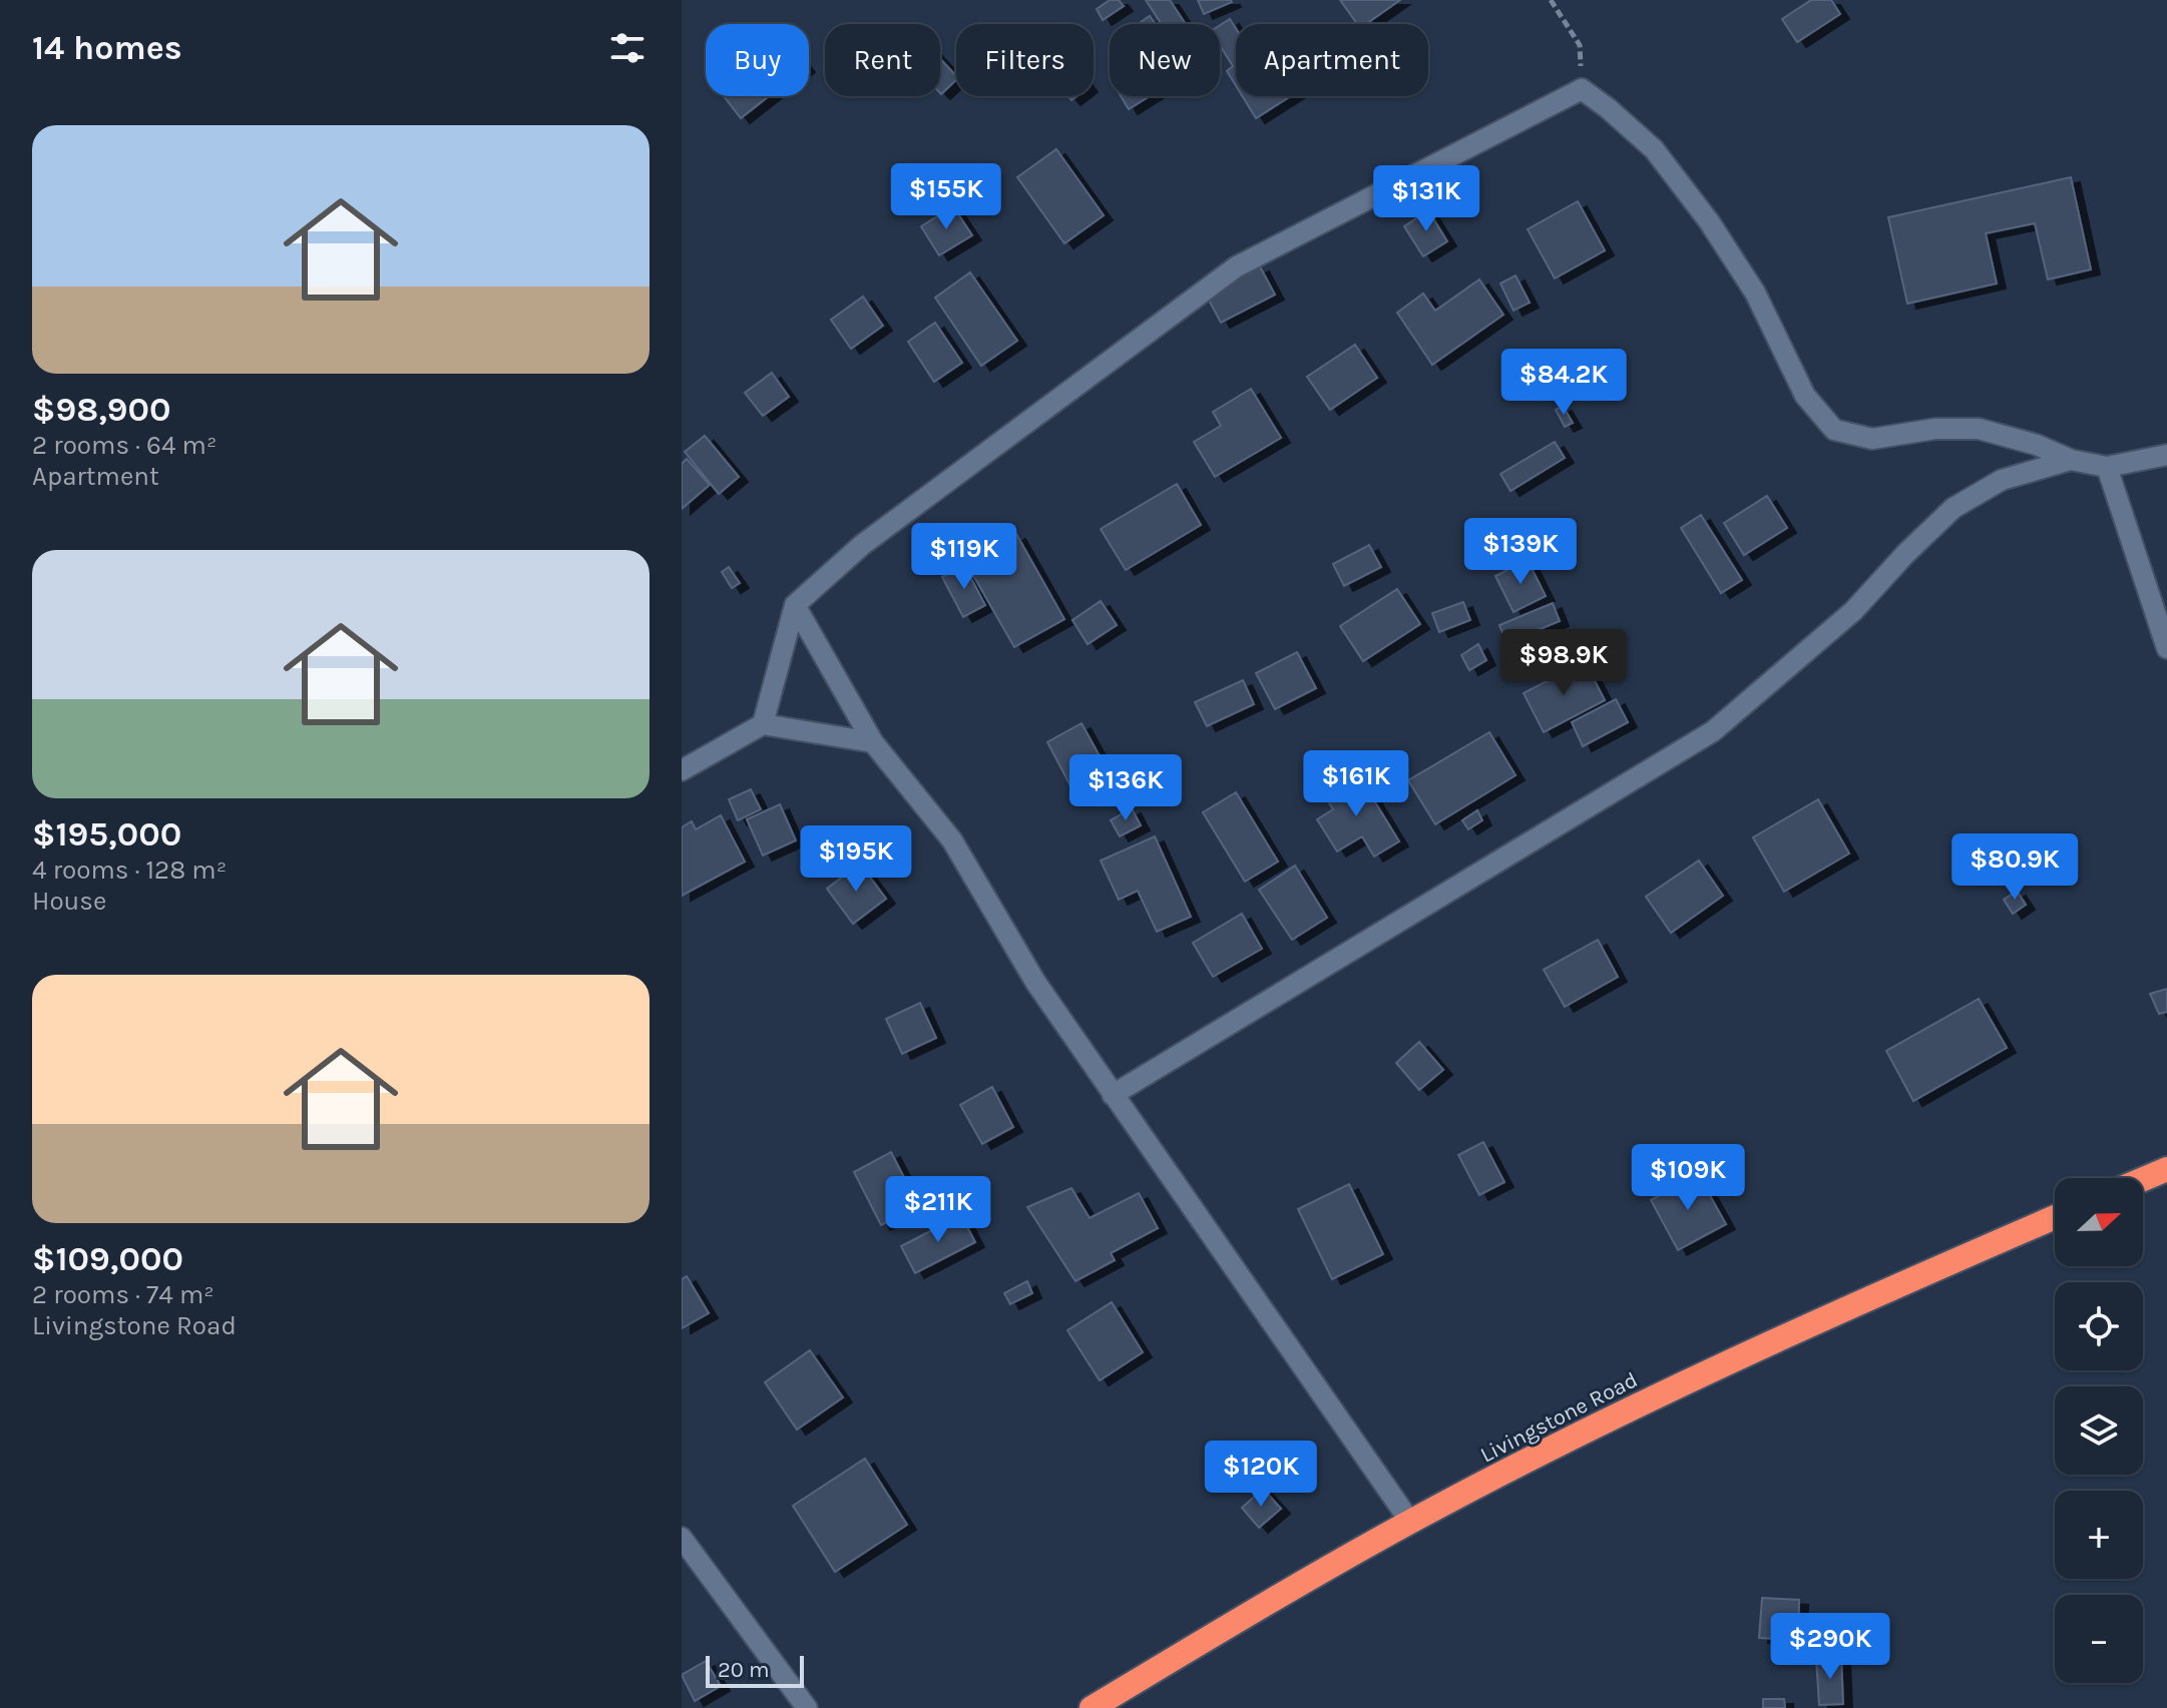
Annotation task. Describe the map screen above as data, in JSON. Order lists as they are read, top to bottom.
{
  "streets": {
    "highway": ["Livingstone Road"]
  },
  "scale_bar": "20 m",
  "north": "right",
  "page": {
    "heading": "14 homes",
    "chip": [
      "Buy",
      "Rent",
      "Filters",
      "New",
      "Apartment"
    ],
    "list": [
      {
        "name": "$98,900",
        "note": "2 rooms · 64 m² · Apartment"
      },
      {
        "name": "$195,000",
        "note": "4 rooms · 128 m² · House"
      },
      {
        "name": "$109,000",
        "note": "2 rooms · 74 m² · Livingstone Road"
      }
    ],
    "price": [
      "$155K",
      "$131K",
      "$84.2K",
      "$139K",
      "$119K",
      "$98.9K",
      "$161K",
      "$136K",
      "$195K",
      "$80.9K",
      "$109K",
      "$211K",
      "$120K",
      "$290K"
    ],
    "map_buttons": ["+", "−"],
    "scale": "20 m"
  }
}
